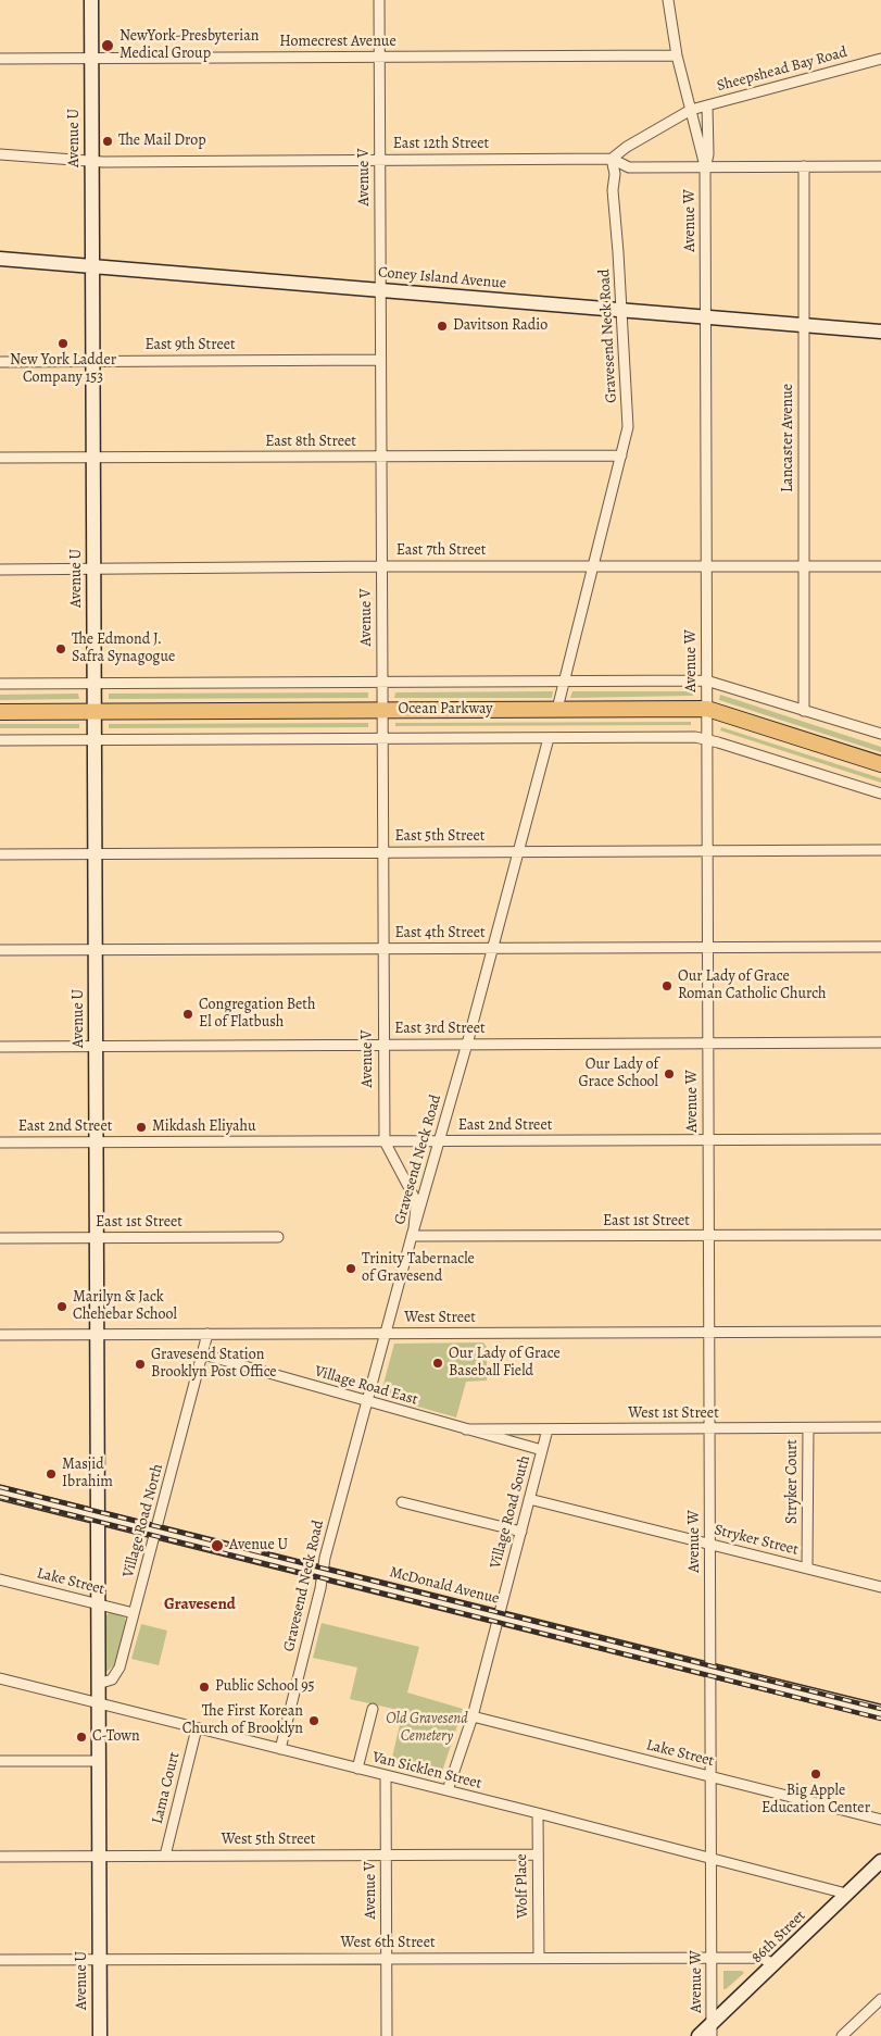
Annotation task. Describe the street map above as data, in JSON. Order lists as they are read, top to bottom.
{
  "streets": {
    "main road": [
      "Avenue U",
      "Coney Island Avenue",
      "Ocean Parkway",
      "McDonald Avenue",
      "86th Street"
    ],
    "street": [
      "Homecrest Avenue",
      "Sheepshead Bay Road",
      "East 12th Street",
      "Avenue V",
      "Avenue W",
      "Gravesend Neck Road",
      "East 9th Street",
      "Lancaster Avenue",
      "East 8th Street",
      "East 7th Street",
      "East 5th Street",
      "East 4th Street",
      "East 3rd Street",
      "East 2nd Street",
      "East 1st Street",
      "West Street",
      "Village Road East",
      "West 1st Street",
      "Stryker Court",
      "Village Road South",
      "Village Road North",
      "Stryker Street",
      "Lake Street",
      "Van Sicklen Street",
      "Lama Court",
      "West 5th Street",
      "Wolf Place",
      "West 6th Street"
    ]
  },
  "crossings": [
    ["Homecrest Avenue", "Avenue U"],
    ["Homecrest Avenue", "Avenue V"],
    ["Sheepshead Bay Road", "Avenue W"],
    ["Avenue U", "East 12th Street"],
    ["Avenue U", "Coney Island Avenue"],
    ["Avenue U", "East 9th Street"],
    ["Avenue U", "East 8th Street"],
    ["Avenue U", "East 7th Street"],
    ["Avenue U", "Ocean Parkway"],
    ["Avenue U", "East 5th Street"],
    ["Avenue U", "East 4th Street"],
    ["Avenue U", "East 3rd Street"],
    ["Avenue U", "East 2nd Street"],
    ["Avenue U", "East 1st Street"],
    ["Avenue U", "West Street"],
    ["Avenue U", "Village Road North"],
    ["Avenue U", "Lake Street"],
    ["Avenue U", "McDonald Avenue"],
    ["Avenue U", "Van Sicklen Street"],
    ["Avenue U", "West 5th Street"],
    ["Avenue U", "West 6th Street"],
    ["East 12th Street", "Avenue V"],
    ["East 12th Street", "Avenue W"],
    ["East 12th Street", "Gravesend Neck Road"],
    ["East 12th Street", "Lancaster Avenue"],
    ["Avenue V", "Coney Island Avenue"],
    ["Avenue V", "Gravesend Neck Road"],
    ["Avenue V", "East 9th Street"],
    ["Avenue V", "East 8th Street"],
    ["Avenue V", "East 7th Street"],
    ["Avenue V", "Ocean Parkway"],
    ["Avenue V", "East 5th Street"],
    ["Avenue V", "East 4th Street"],
    ["Avenue V", "East 3rd Street"],
    ["Avenue V", "East 2nd Street"],
    ["Avenue V", "East 1st Street"],
    ["Avenue V", "Van Sicklen Street"],
    ["Avenue V", "West 5th Street"],
    ["Avenue V", "West 6th Street"],
    ["Avenue W", "Coney Island Avenue"],
    ["Avenue W", "East 7th Street"],
    ["Avenue W", "Ocean Parkway"],
    ["Avenue W", "East 5th Street"],
    ["Avenue W", "East 4th Street"],
    ["Avenue W", "East 3rd Street"],
    ["Avenue W", "East 2nd Street"],
    ["Avenue W", "East 1st Street"],
    ["Avenue W", "West Street"],
    ["Avenue W", "West 1st Street"],
    ["Avenue W", "Stryker Street"],
    ["Avenue W", "Lake Street"],
    ["Avenue W", "McDonald Avenue"],
    ["Avenue W", "Van Sicklen Street"],
    ["Avenue W", "86th Street"],
    ["Avenue W", "West 6th Street"],
    ["Coney Island Avenue", "Gravesend Neck Road"],
    ["Coney Island Avenue", "Lancaster Avenue"],
    ["Gravesend Neck Road", "East 8th Street"],
    ["Gravesend Neck Road", "East 7th Street"],
    ["Gravesend Neck Road", "Ocean Parkway"],
    ["Gravesend Neck Road", "East 5th Street"],
    ["Gravesend Neck Road", "East 4th Street"],
    ["Gravesend Neck Road", "East 3rd Street"],
    ["Gravesend Neck Road", "East 2nd Street"],
    ["Gravesend Neck Road", "East 1st Street"],
    ["Gravesend Neck Road", "West Street"],
    ["Gravesend Neck Road", "Village Road East"],
    ["Gravesend Neck Road", "McDonald Avenue"],
    ["Gravesend Neck Road", "Van Sicklen Street"],
    ["Lancaster Avenue", "East 7th Street"],
    ["Lancaster Avenue", "Ocean Parkway"],
    ["Village Road East", "West 1st Street"],
    ["Village Road East", "Village Road South"],
    ["Village Road East", "Village Road North"],
    ["West 1st Street", "Stryker Court"],
    ["West 1st Street", "Village Road South"],
    ["Stryker Court", "Stryker Street"],
    ["Village Road South", "Stryker Street"],
    ["Village Road South", "Lake Street"],
    ["Village Road South", "McDonald Avenue"],
    ["Village Road South", "Van Sicklen Street"],
    ["Village Road North", "Lake Street"],
    ["Village Road North", "McDonald Avenue"],
    ["Van Sicklen Street", "Lama Court"],
    ["Van Sicklen Street", "Wolf Place"],
    ["Van Sicklen Street", "86th Street"],
    ["Lama Court", "West 5th Street"],
    ["West 5th Street", "Wolf Place"],
    ["Wolf Place", "West 6th Street"],
    ["86th Street", "West 6th Street"]
  ],
  "districts": ["Gravesend"],
  "parks": ["Old Gravesend Cemetery"],
  "places": [
    "NewYork-Presbyterian Medical Group",
    "The Mail Drop",
    "Davitson Radio",
    "New York Ladder Company 153",
    "The Edmond J. Safra Synagogue",
    "Our Lady of Grace Roman Catholic Church",
    "Congregation Beth El of Flatbush",
    "Our Lady of Grace School",
    "Mikdash Eliyahu",
    "Trinity Tabernacle of Gravesend",
    "Marilyn & Jack Chehebar School",
    "Our Lady of Grace Baseball Field",
    "Gravesend Station Brooklyn Post Office",
    "Masjid Ibrahim",
    "Avenue U",
    "Public School 95",
    "The First Korean Church of Brooklyn",
    "C-Town",
    "Big Apple Education Center"
  ]
}
